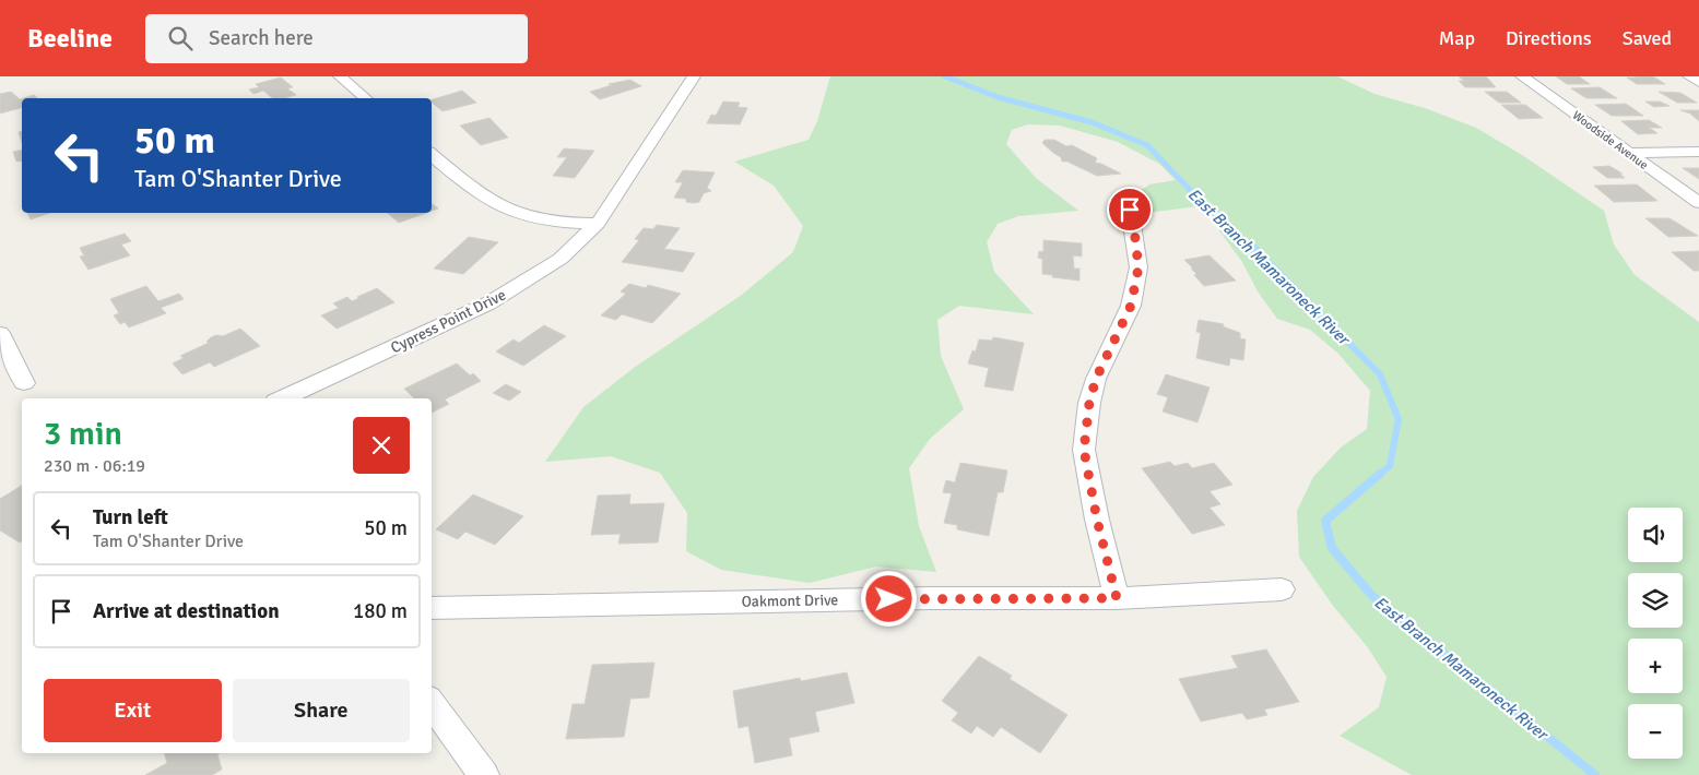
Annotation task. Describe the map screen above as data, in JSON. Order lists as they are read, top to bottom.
{
  "streets": {
    "street": ["Woodside Avenue", "Cypress Point Drive", "Oakmont Drive"]
  },
  "water": ["East Branch Mamaroneck River"],
  "page": {
    "header": "Beeline",
    "search": "Search here",
    "nav": ["Map", "Directions", "Saved"],
    "turn": ["50 m", "Tam O'Shanter Drive"],
    "heading": ["3 min", "230 m · 06:19"],
    "list": [
      {
        "name": "Turn left",
        "note": "Tam O'Shanter Drive",
        "value": "50 m"
      },
      {
        "name": "Arrive at destination",
        "value": "180 m"
      }
    ],
    "map_buttons": ["+", "−"],
    "buttons": ["Exit", "Share"]
  }
}
